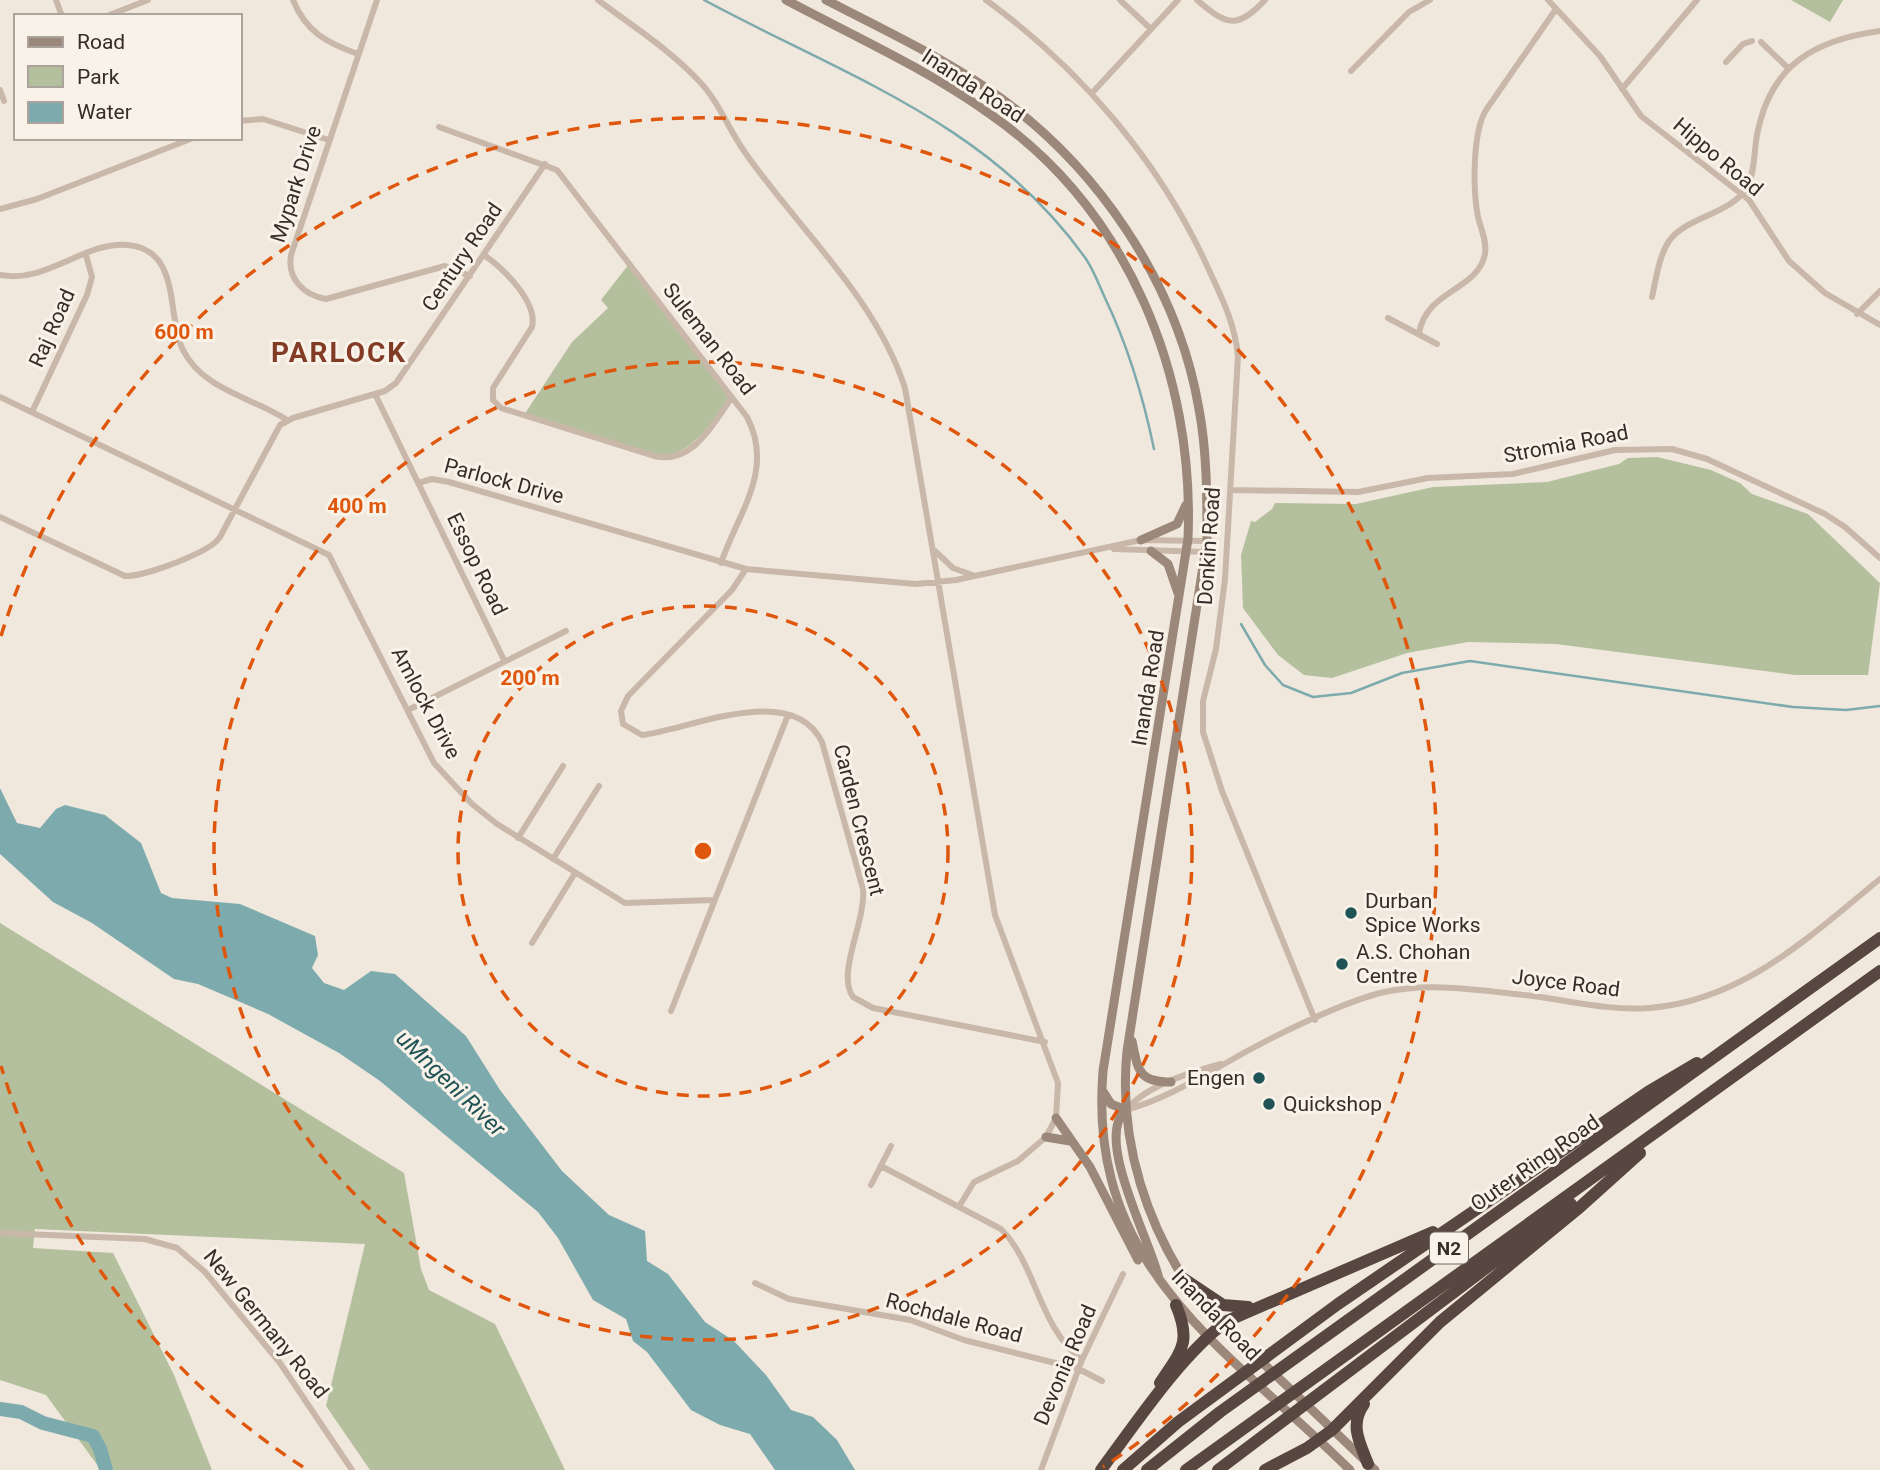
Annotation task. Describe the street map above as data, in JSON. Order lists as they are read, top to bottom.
{
  "streets": {
    "highway": ["Outer Ring Road", "N2"],
    "main road": ["Inanda Road"],
    "street": [
      "Hippo Road",
      "Mypark Drive",
      "Century Road",
      "Raj Road",
      "Suleman Road",
      "Stromia Road",
      "Parlock Drive",
      "Donkin Road",
      "Essop Road",
      "Amlock Drive",
      "Carden Crescent",
      "Joyce Road",
      "Rochdale Road",
      "New Germany Road",
      "Devonia Road"
    ]
  },
  "crossings": [
    ["Inanda Road", "Parlock Drive"],
    ["Inanda Road", "Joyce Road"],
    ["Mypark Drive", "Century Road"],
    ["Century Road", "Suleman Road"],
    ["Century Road", "Parlock Drive"],
    ["Raj Road", "Amlock Drive"],
    ["Suleman Road", "Parlock Drive"],
    ["Stromia Road", "Donkin Road"],
    ["Parlock Drive", "Essop Road"],
    ["Parlock Drive", "Carden Crescent"],
    ["Donkin Road", "Joyce Road"],
    ["Rochdale Road", "Devonia Road"]
  ],
  "districts": ["PARLOCK"],
  "water": ["uMngeni River"],
  "places": [
    "Durban Spice Works",
    "A.S. Chohan Centre",
    "Engen",
    "Quickshop"
  ],
  "legend": ["Road", "Park", "Water"],
  "rings": ["600 m", "400 m", "200 m"]
}
